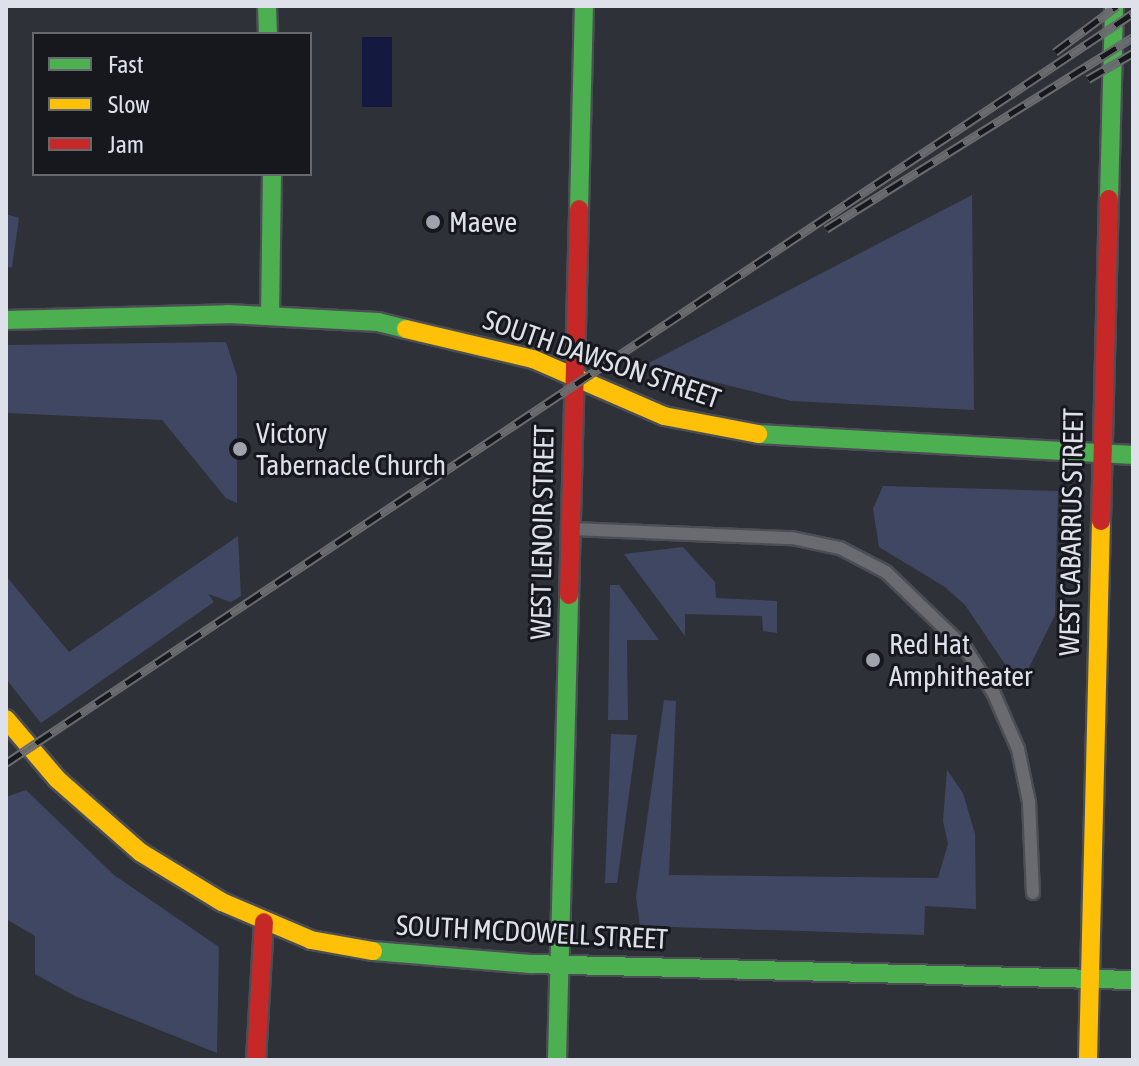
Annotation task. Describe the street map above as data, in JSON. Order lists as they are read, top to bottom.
{
  "streets": {
    "main road": [
      "SOUTH DAWSON STREET",
      "WEST LENOIR STREET",
      "WEST CABARRUS STREET",
      "SOUTH MCDOWELL STREET"
    ]
  },
  "crossings": [
    ["SOUTH DAWSON STREET", "WEST LENOIR STREET"],
    ["SOUTH DAWSON STREET", "WEST CABARRUS STREET"],
    ["WEST LENOIR STREET", "SOUTH MCDOWELL STREET"],
    ["WEST CABARRUS STREET", "SOUTH MCDOWELL STREET"]
  ],
  "places": ["Maeve", "Victory Tabernacle Church", "Red Hat Amphitheater"],
  "legend": ["Fast", "Slow", "Jam"]
}
